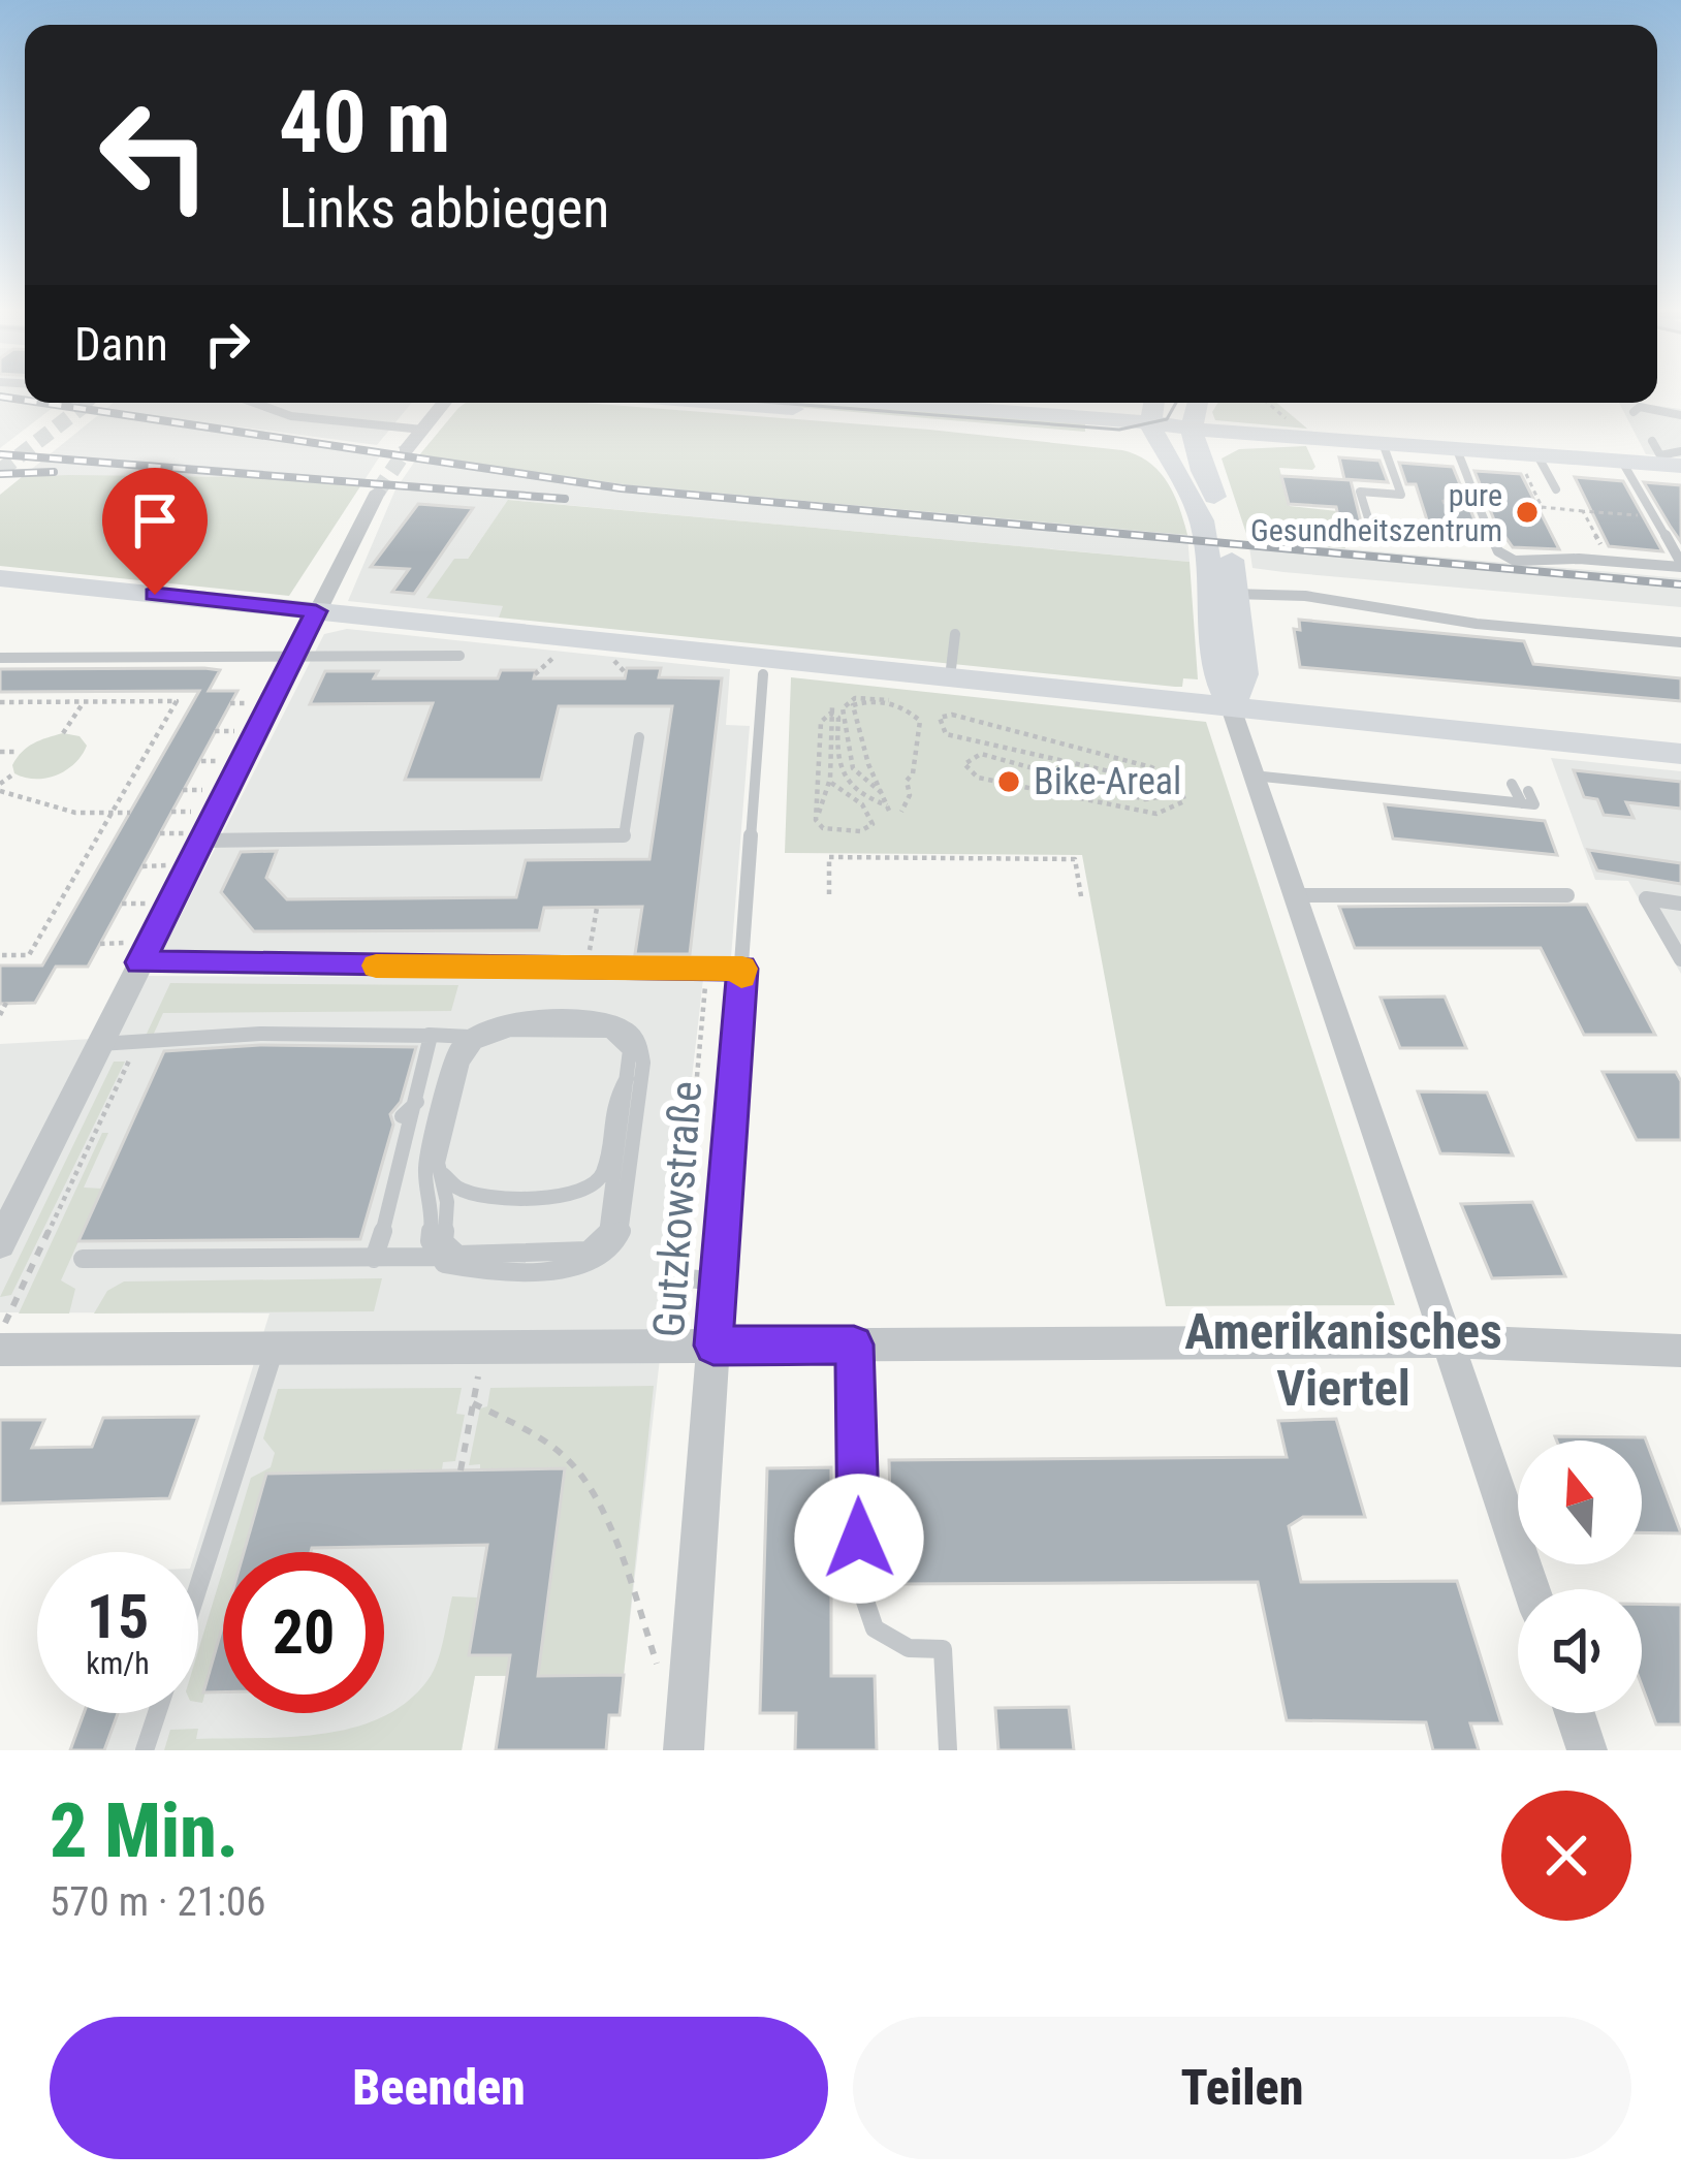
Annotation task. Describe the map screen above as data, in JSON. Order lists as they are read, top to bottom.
{
  "streets": {
    "street": ["Gutzkowstraße"]
  },
  "districts": ["Amerikanisches Viertel"],
  "places": ["pure Gesundheitszentrum", "Bike-Areal"],
  "north": "top",
  "page": {
    "turn": ["40 m", "Links abbiegen"],
    "then": "Dann",
    "speed": "15 km/h",
    "limit": "20",
    "heading": ["2 Min.", "570 m · 21:06"],
    "buttons": ["Beenden", "Teilen"]
  }
}
